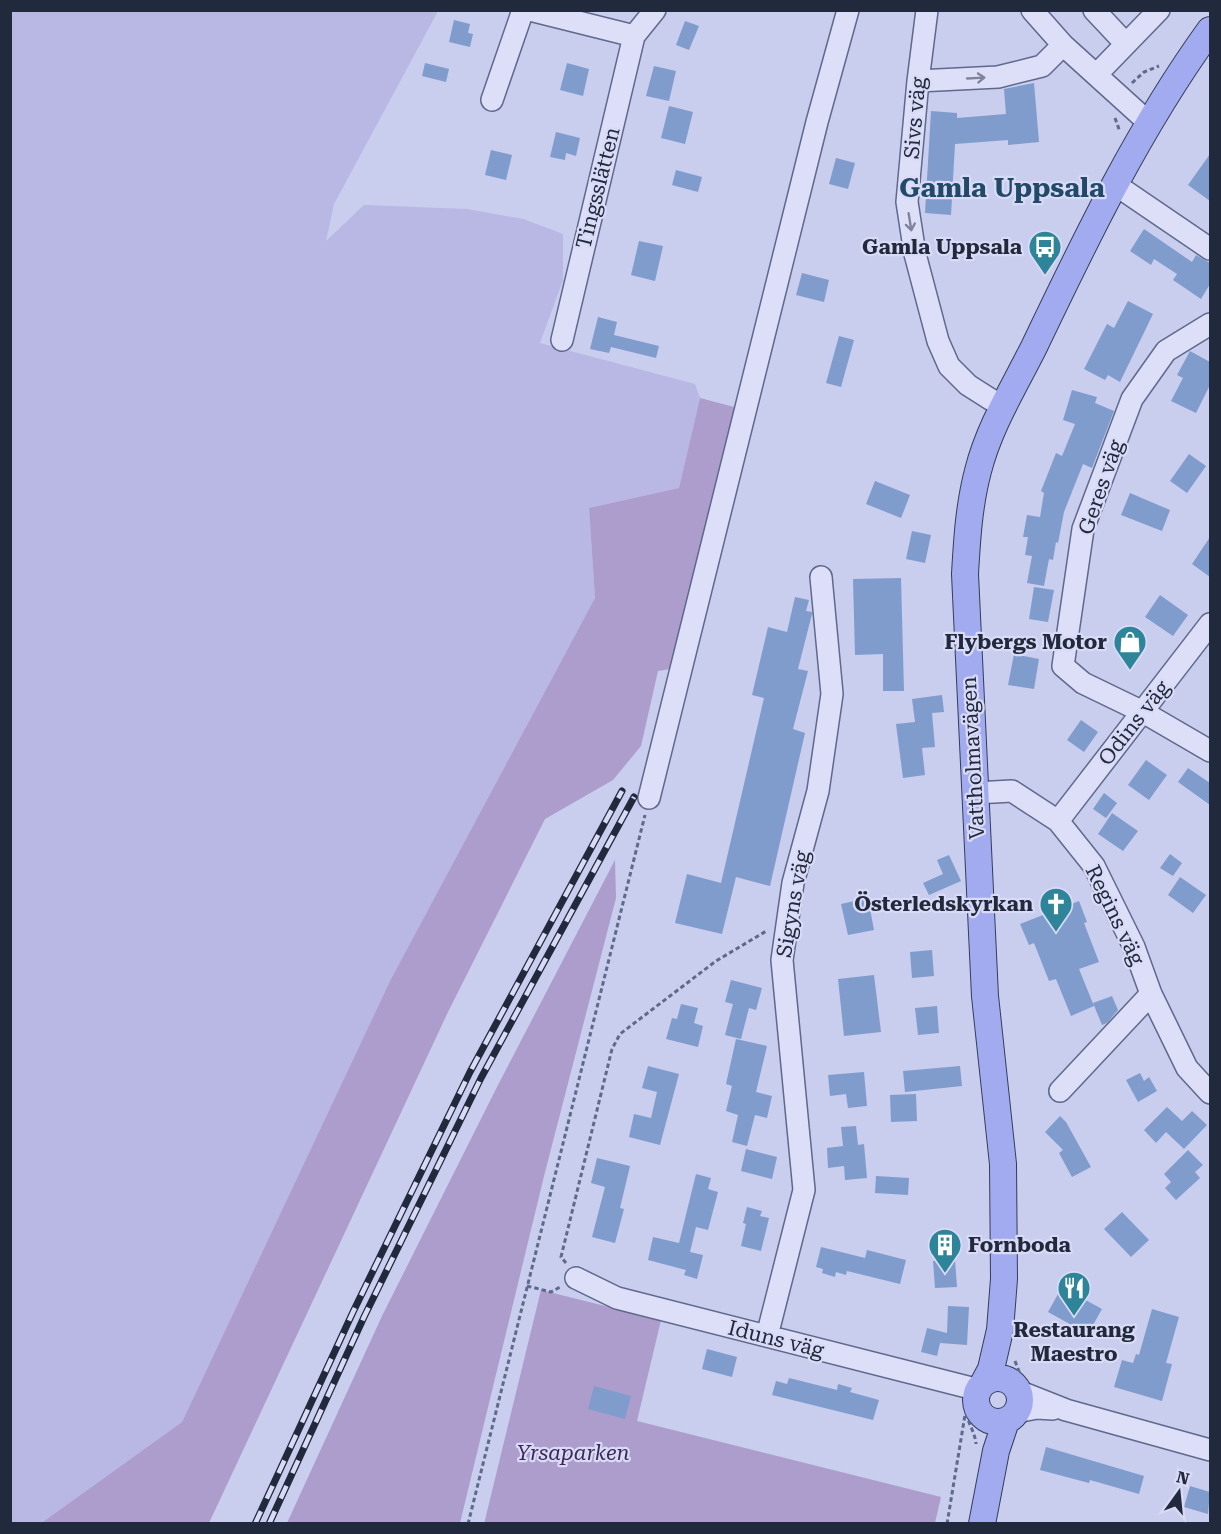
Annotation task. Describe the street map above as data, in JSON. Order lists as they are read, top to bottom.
{
  "streets": {
    "main road": ["Vattholmavägen"],
    "street": [
      "Sivs väg",
      "Tingsslätten",
      "Geres väg",
      "Odins väg",
      "Sigyns väg",
      "Regins väg",
      "Iduns väg"
    ]
  },
  "crossings": [
    ["Sivs väg", "Vattholmavägen"],
    ["Geres väg", "Odins väg"],
    ["Odins väg", "Regins väg"],
    ["Vattholmavägen", "Regins väg"],
    ["Vattholmavägen", "Iduns väg"],
    ["Sigyns väg", "Iduns väg"]
  ],
  "one_way": ["Sivs väg"],
  "districts": ["Gamla Uppsala"],
  "parks": ["Yrsaparken"],
  "places": {
    "bus stop": ["Gamla Uppsala"],
    "shop": ["Flybergs Motor"],
    "church": ["Österledskyrkan"],
    "building": ["Fornboda"],
    "restaurant": ["Restaurang Maestro"]
  },
  "north": "top"
}
